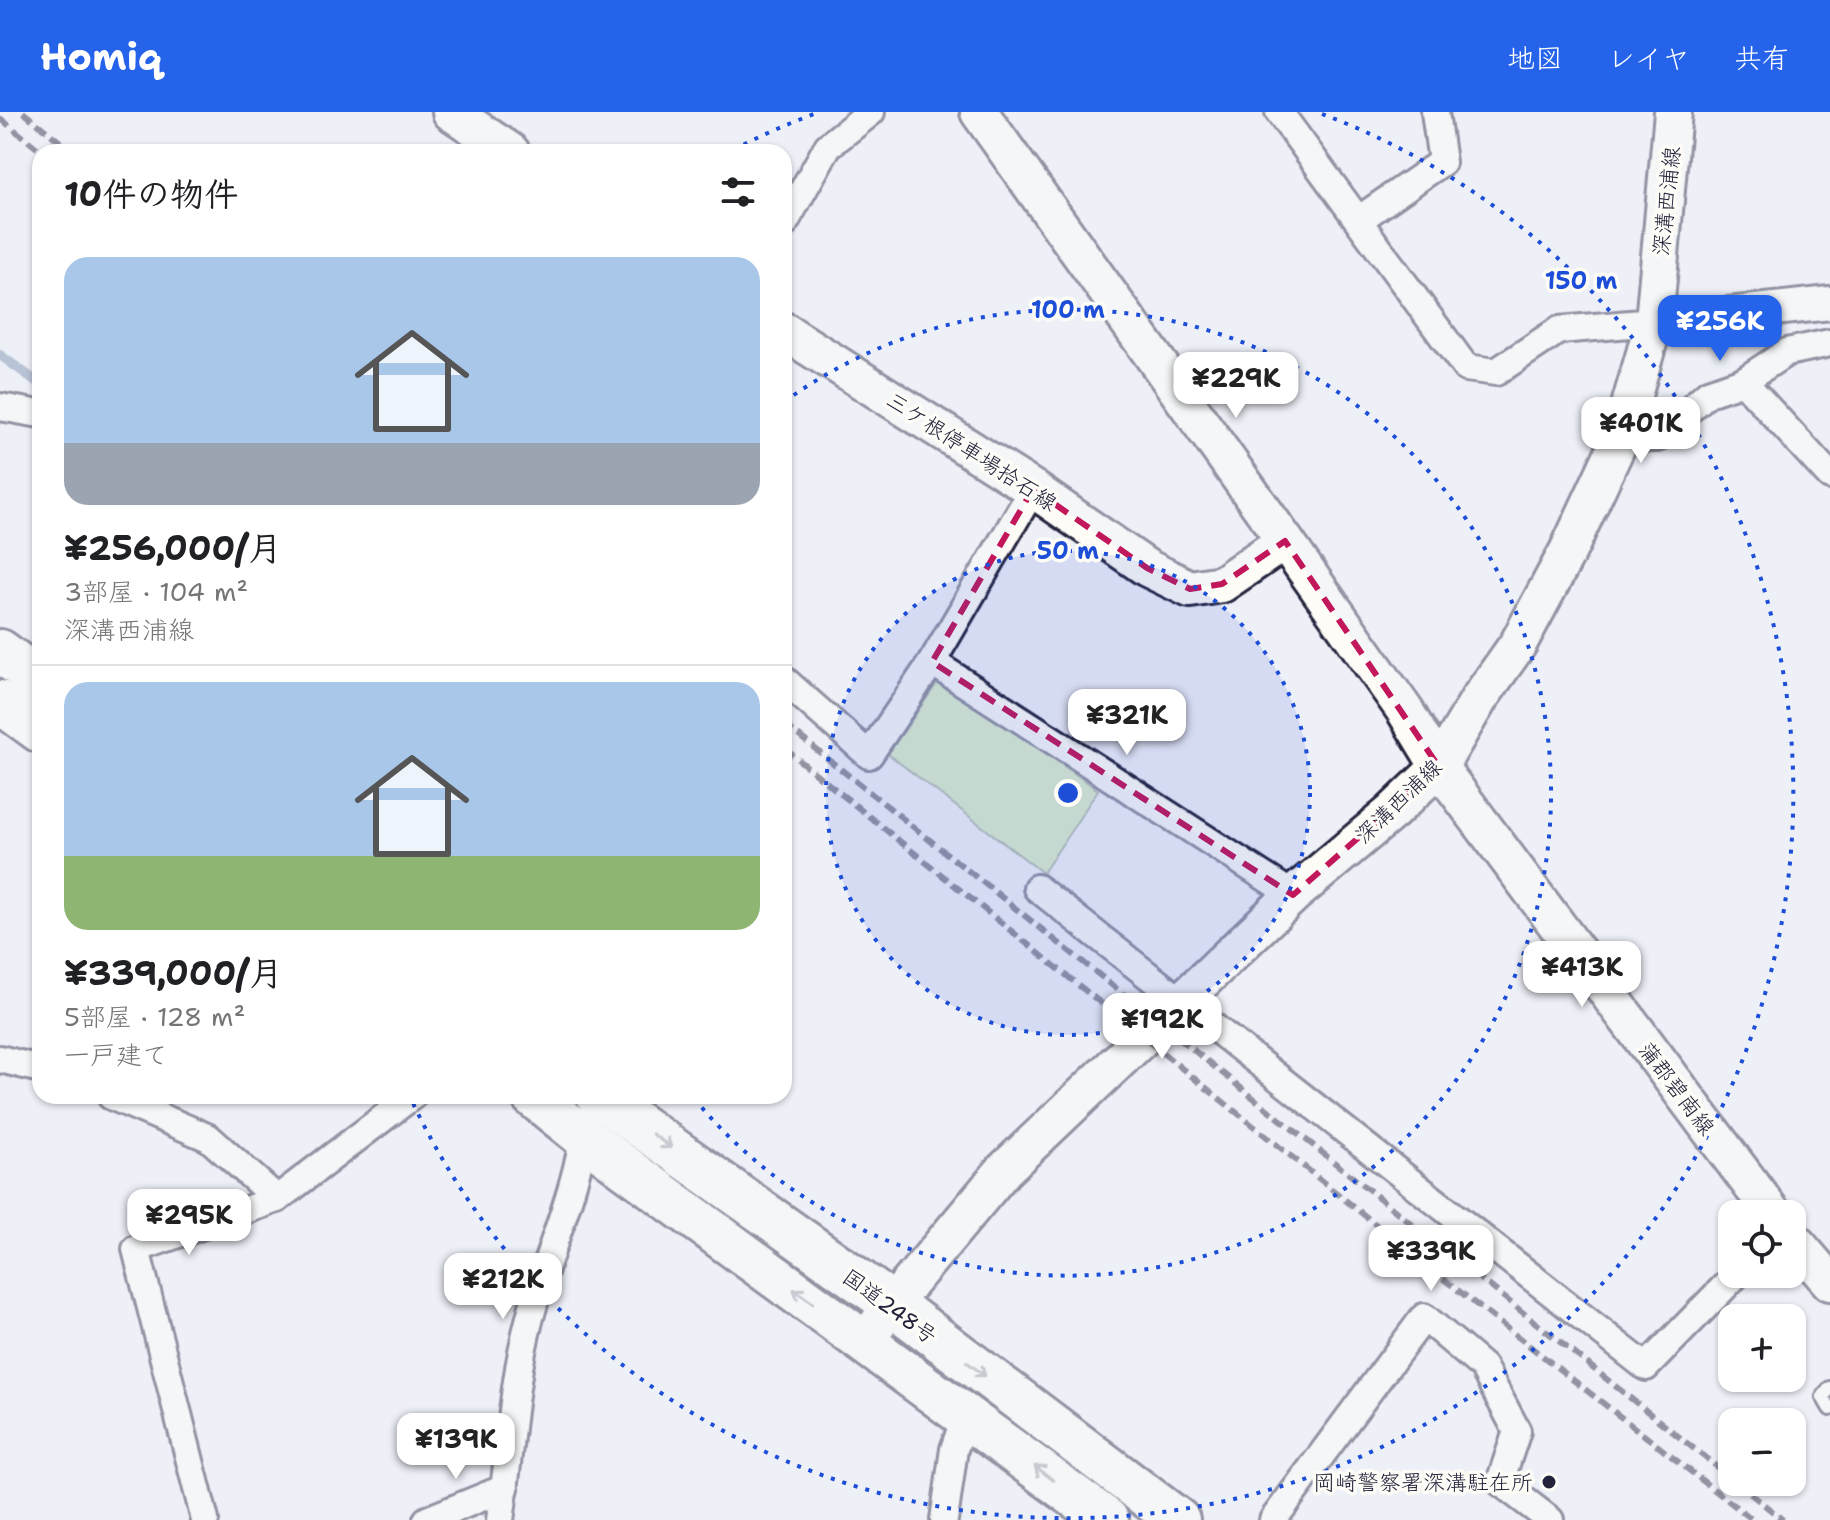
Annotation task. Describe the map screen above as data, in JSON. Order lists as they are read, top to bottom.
{
  "streets": {
    "highway": ["国道248号"],
    "main road": ["深溝西浦線", "三ケ根停車場拾石線", "蒲郡碧南線"]
  },
  "crossings": [
    ["深溝西浦線", "蒲郡碧南線"],
    ["深溝西浦線", "国道248号"]
  ],
  "places": ["岡崎警察署深溝駐在所"],
  "page": {
    "header": "Homiq",
    "nav": ["地図", "レイヤ", "共有"],
    "heading": "10件の物件",
    "list": [
      {
        "name": "¥256,000/月",
        "note": "3部屋 · 104 m² · 深溝西浦線"
      },
      {
        "name": "¥339,000/月",
        "note": "5部屋 · 128 m² · 一戸建て"
      }
    ],
    "price": [
      "¥256K",
      "¥229K",
      "¥401K",
      "¥321K",
      "¥413K",
      "¥192K",
      "¥295K",
      "¥339K",
      "¥212K",
      "¥139K"
    ],
    "map_buttons": ["+", "−"]
  },
  "rings": ["150 m", "100 m", "50 m"]
}
